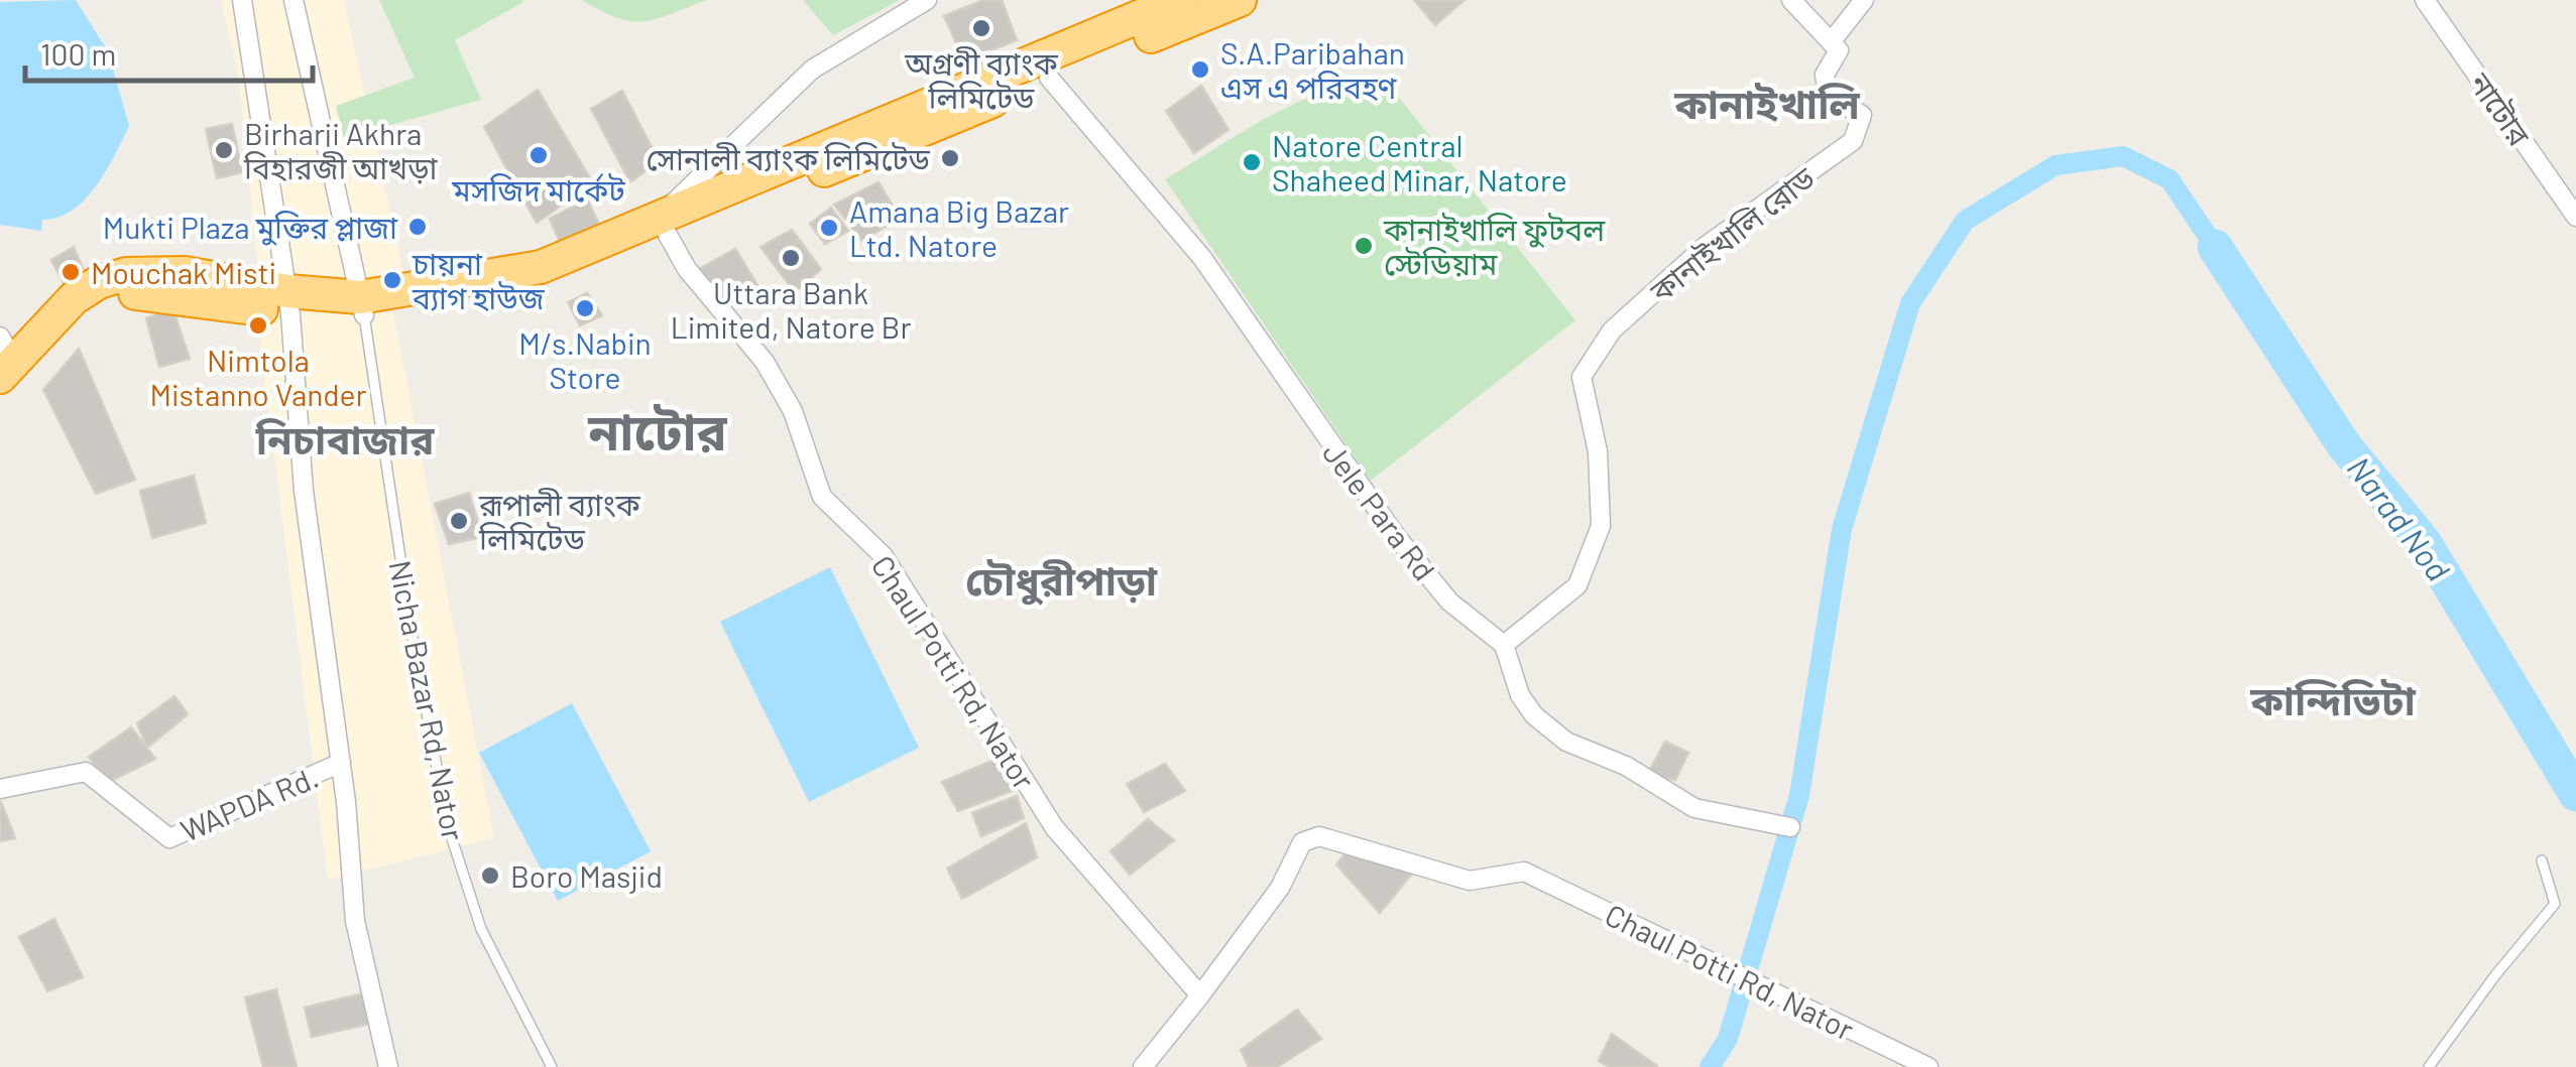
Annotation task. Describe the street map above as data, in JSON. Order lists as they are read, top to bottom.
{
  "streets": {
    "street": [
      "নাটোর",
      "কানাইখালি রোড",
      "Jele Para Rd",
      "Chaul Potti Rd, Nator",
      "WAPDA Rd."
    ],
    "lane": ["Nicha Bazar Rd, Nator"]
  },
  "crossings": [
    ["কানাইখালি রোড", "Jele Para Rd"]
  ],
  "districts": [
    "কানাইখালি",
    "নাটোর",
    "নিচাবাজার",
    "চৌধুরীপাড়া",
    "কান্দিভিটা"
  ],
  "water": ["Narad Nod"],
  "places": [
    "অগ্রণী ব্যাংক লিমিটেড",
    "S.A.Paribahan এস এ পরিবহণ",
    "Birharji Akhra বিহারজী আখড়া",
    "মসজিদ মার্কেট",
    "সোনালী ব্যাংক লিমিটেড",
    "Natore Central Shaheed Minar, Natore",
    "Mukti Plaza মুক্তির প্লাজা",
    "Amana Big Bazar Ltd. Natore",
    "কানাইখালি ফুটবল স্টেডিয়াম",
    "Uttara Bank Limited, Natore Br",
    "Mouchak Misti",
    "চায়না ব্যাগ হাউজ",
    "M/s.Nabin Store",
    "Nimtola Mistanno Vander",
    "রূপালী ব্যাংক লিমিটেড",
    "Boro Masjid"
  ],
  "scale_bar": "100 m"
}
